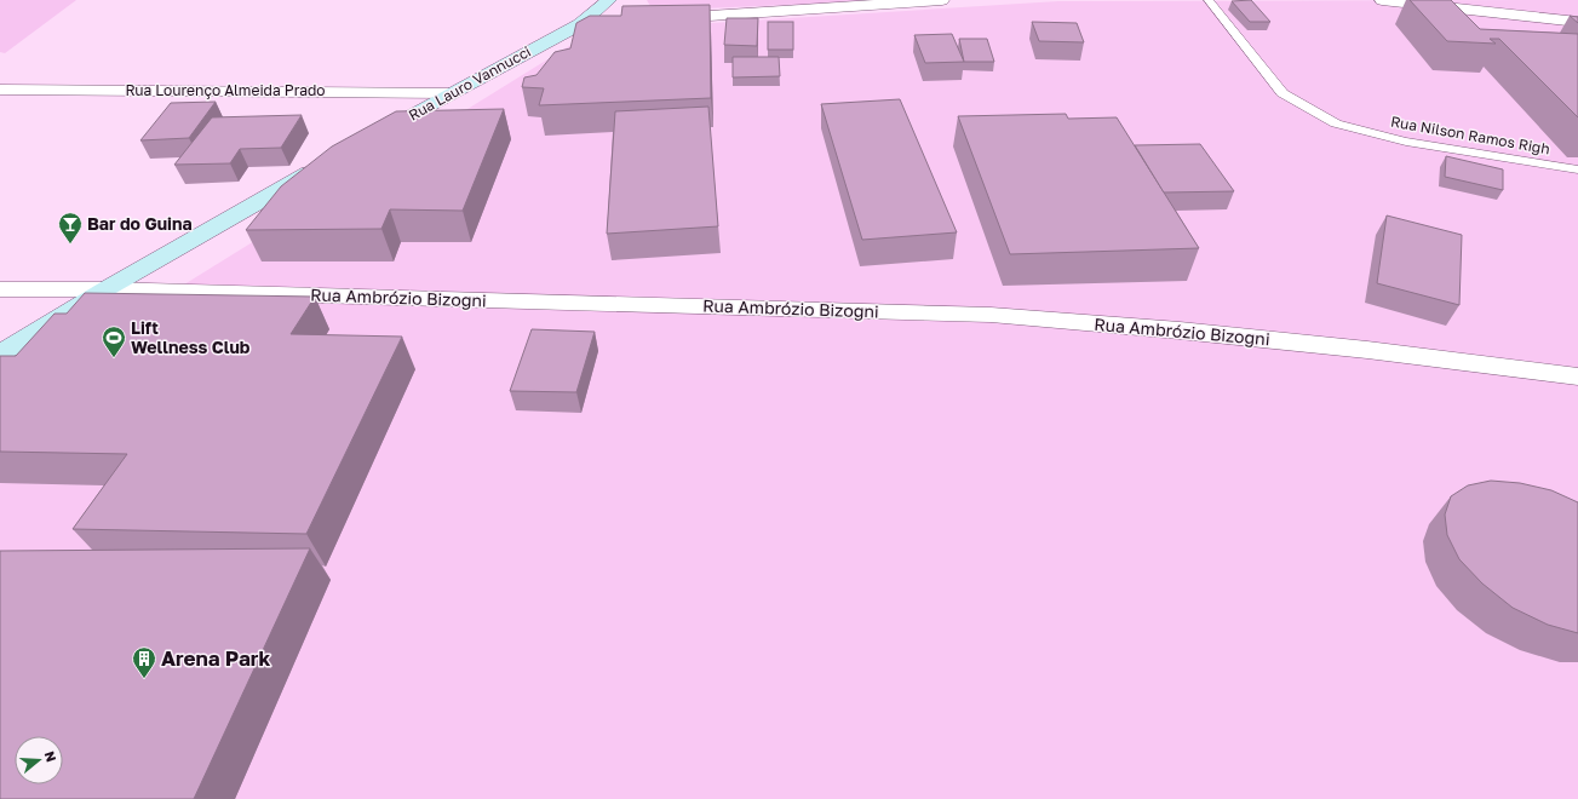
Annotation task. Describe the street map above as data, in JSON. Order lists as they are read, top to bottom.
{
  "streets": {
    "street": ["Rua Lauro Vannucci", "Rua Lourenço Almeida Prado", "Rua Ambrózio Bizogni"],
    "lane": ["Rua Nilson Ramos Righ"]
  },
  "crossings": [
    ["Rua Lauro Vannucci", "Rua Lourenço Almeida Prado"]
  ],
  "places": {
    "bar": ["Bar do Guina"],
    "sports": ["Lift Wellness Club"],
    "building": ["Arena Park"]
  },
  "north": "right"
}
